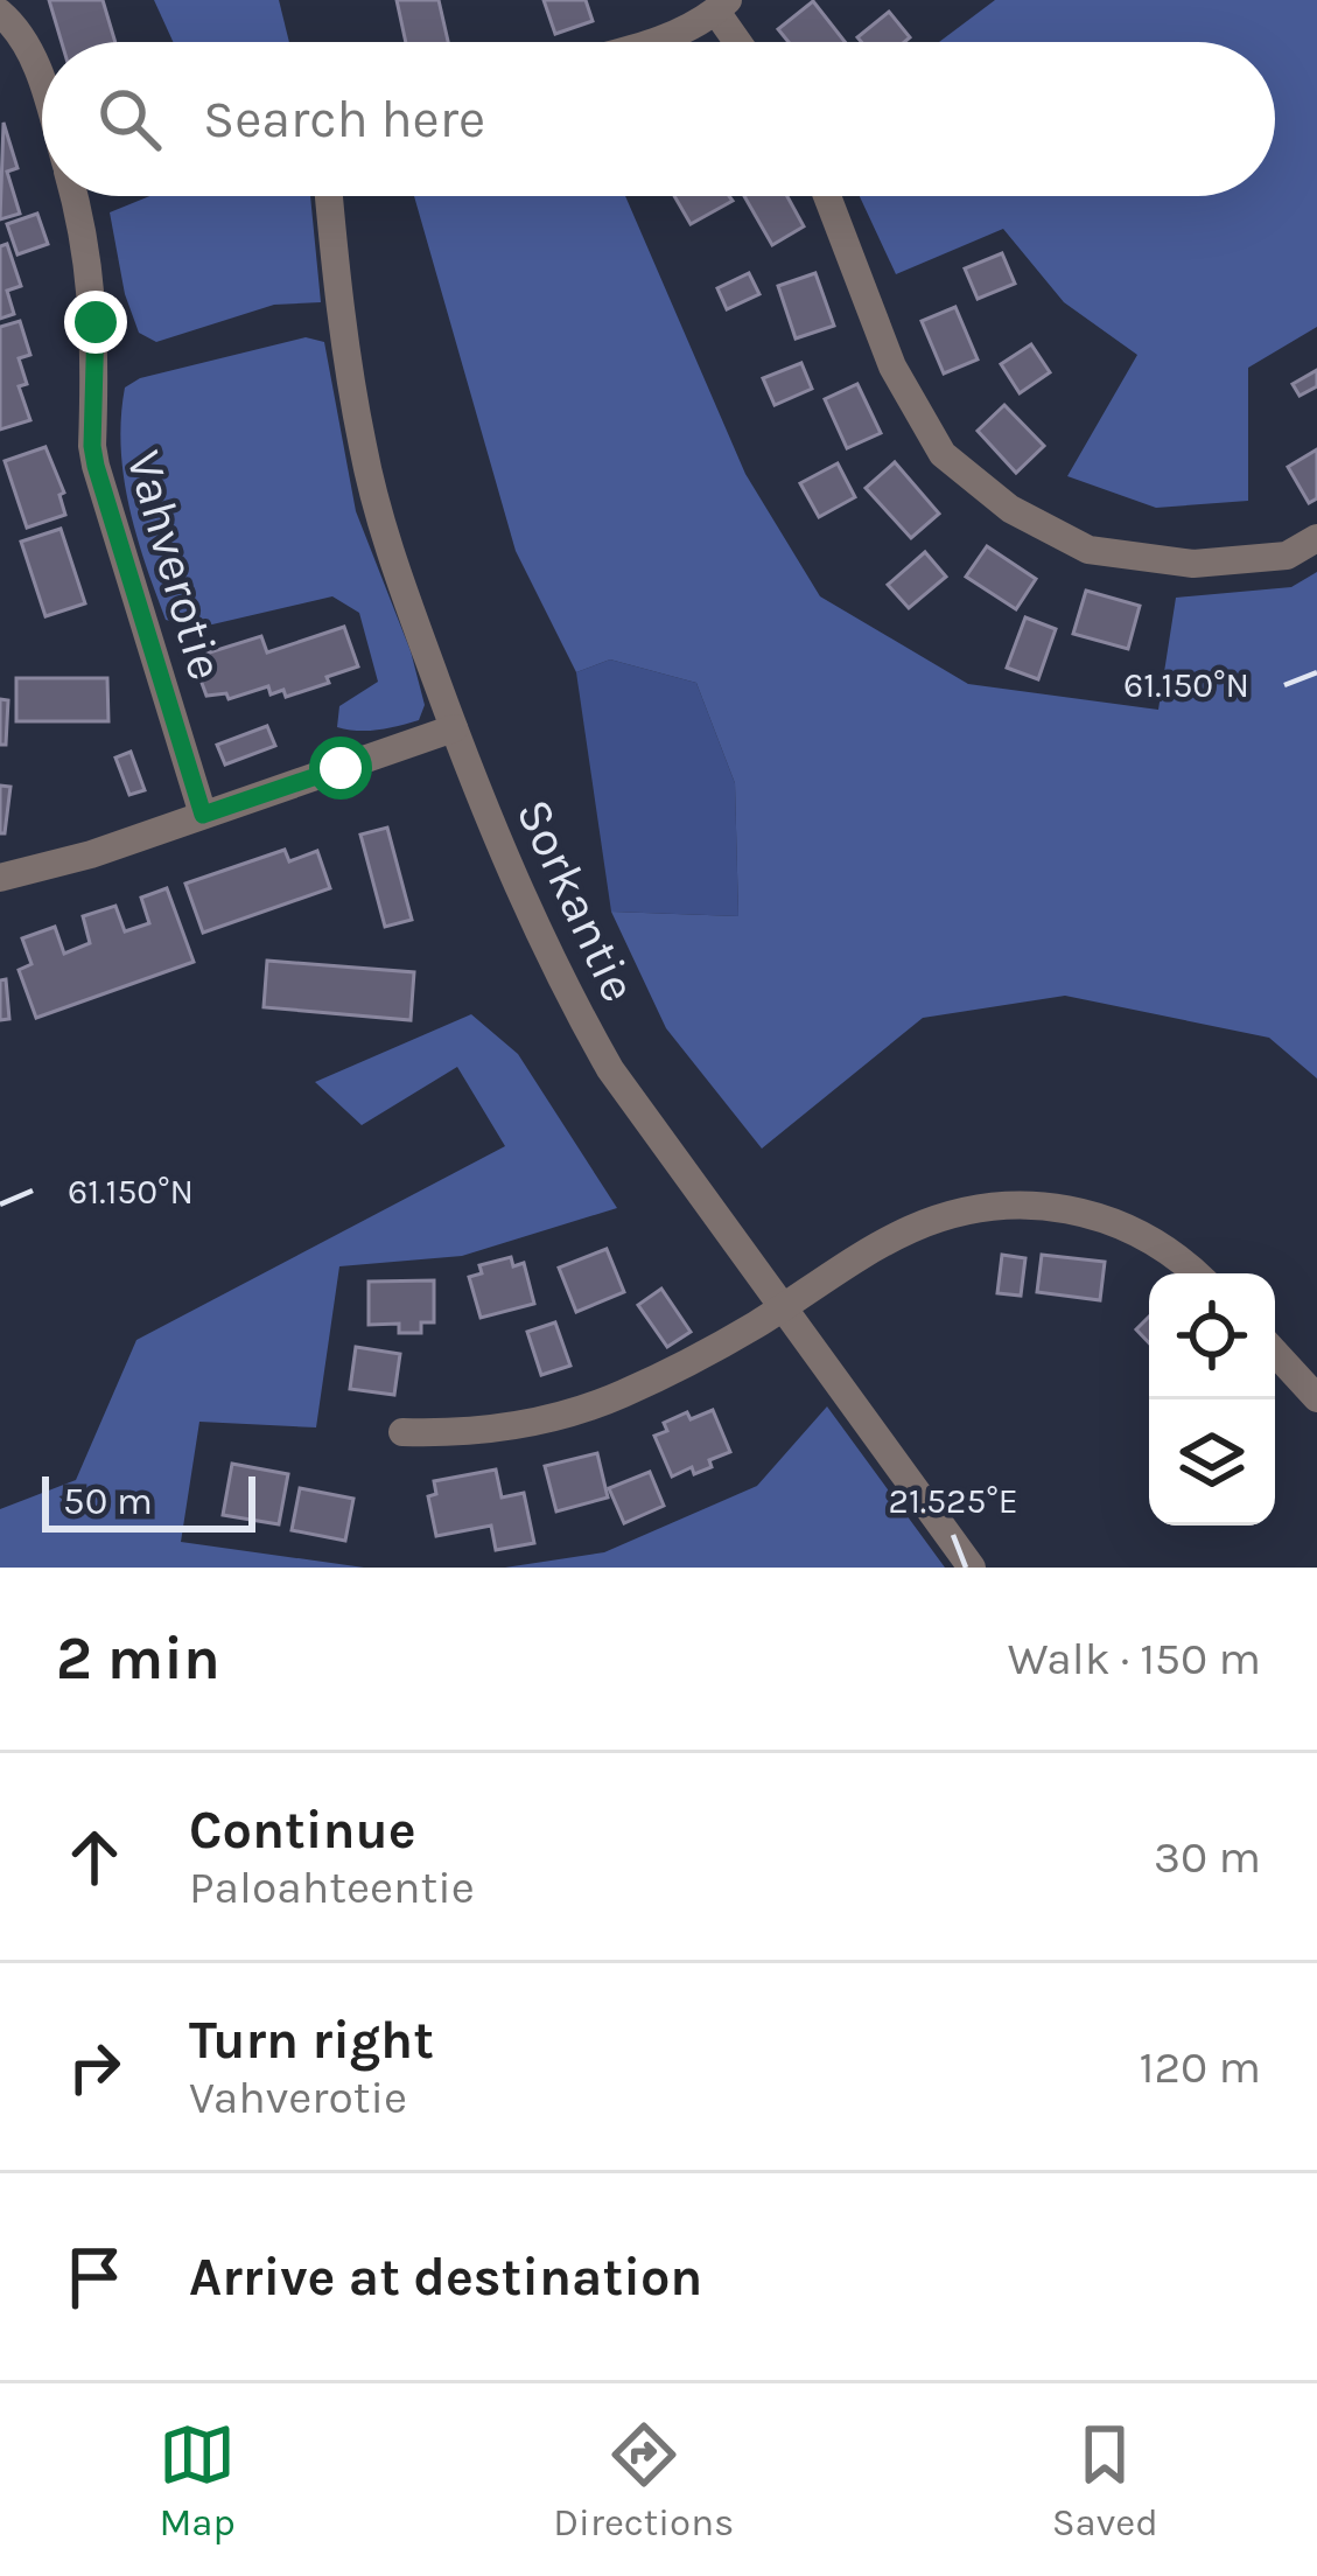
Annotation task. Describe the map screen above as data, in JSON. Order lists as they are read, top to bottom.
{
  "streets": {
    "street": ["Vahverotie", "Sorkantie"]
  },
  "scale_bar": "50 m",
  "page": {
    "search": "Search here",
    "scale": "50 m",
    "heading": ["2 min", "Walk · 150 m"],
    "list": [
      ["Continue", "Paloahteentie", "30 m"],
      ["Turn right", "Vahverotie", "120 m"],
      "Arrive at destination"
    ],
    "nav": ["Map", "Directions", "Saved"]
  },
  "coordinates": ["61.150°N", "21.525°E"]
}
